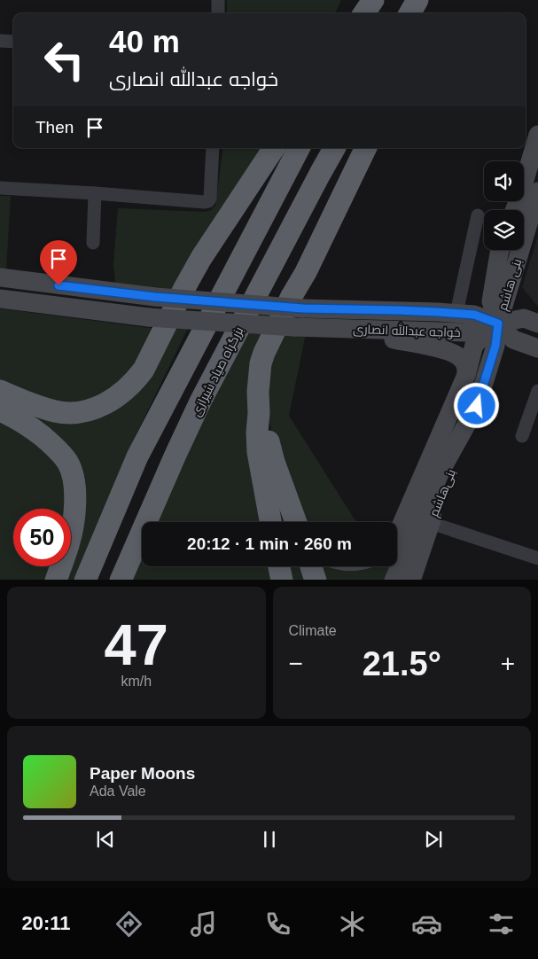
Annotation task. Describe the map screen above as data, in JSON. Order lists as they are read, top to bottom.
{
  "streets": {
    "highway": ["بزرگراه صیاد شیرازی"],
    "main road": ["بنی هاشم", "خواجه عبدالله انصاری", "بنی‌هاشم"]
  },
  "crossings": [
    ["بنی هاشم", "خواجه عبدالله انصاری"]
  ],
  "page": {
    "turn": ["40 m", "خواجه عبدالله انصاری"],
    "then": "Then",
    "limit": "50",
    "trip": "20:12 · 1 min · 260 m",
    "tile": [
      ["47", "km/h"],
      "Climate"
    ],
    "heat": ["−", "21.5°", "+"],
    "song": ["Paper Moons", "Ada Vale"],
    "tabs": "20:11"
  }
}
